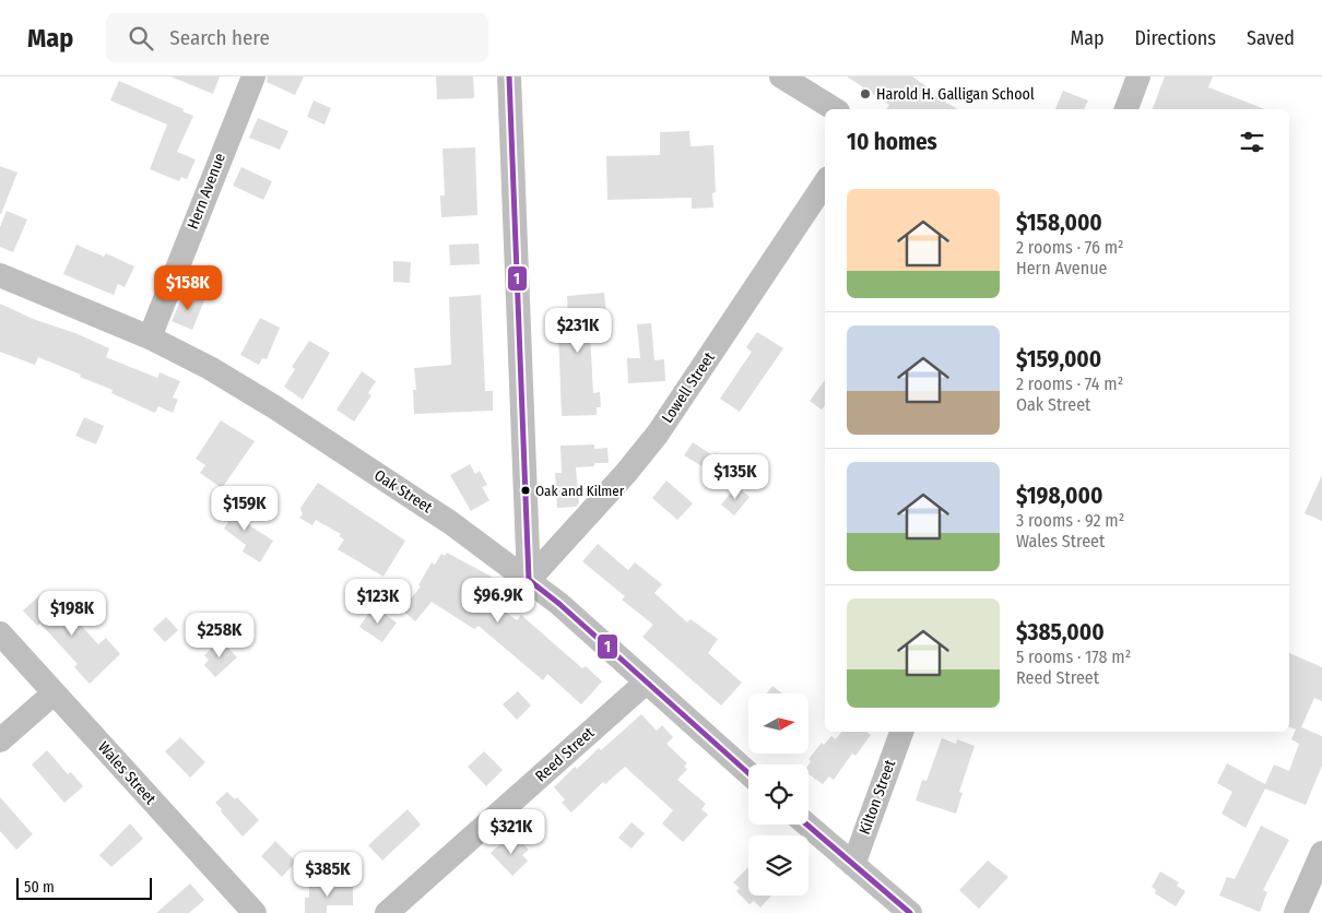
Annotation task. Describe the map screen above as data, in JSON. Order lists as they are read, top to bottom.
{
  "streets": {
    "street": [
      "Hern Avenue",
      "Lowell Street",
      "Oak Street",
      "Reed Street",
      "Wales Street",
      "Kilton Street"
    ]
  },
  "crossings": [
    ["Hern Avenue", "Oak Street"],
    ["Lowell Street", "Oak Street"],
    ["Oak Street", "Reed Street"]
  ],
  "places": ["Harold H. Galligan School", "Oak and Kilmer"],
  "lines": ["transit line 1"],
  "scale_bar": "50 m",
  "north": "right",
  "page": {
    "header": "Map",
    "search": "Search here",
    "nav": ["Map", "Directions", "Saved"],
    "heading": "10 homes",
    "list": [
      {
        "name": "$158,000",
        "note": "2 rooms · 76 m² · Hern Avenue"
      },
      {
        "name": "$159,000",
        "note": "2 rooms · 74 m² · Oak Street"
      },
      {
        "name": "$198,000",
        "note": "3 rooms · 92 m² · Wales Street"
      },
      {
        "name": "$385,000",
        "note": "5 rooms · 178 m² · Reed Street"
      }
    ],
    "price": [
      "$158K",
      "$231K",
      "$135K",
      "$159K",
      "$96.9K",
      "$123K",
      "$198K",
      "$258K",
      "$321K",
      "$385K"
    ],
    "scale": "50 m"
  }
}
